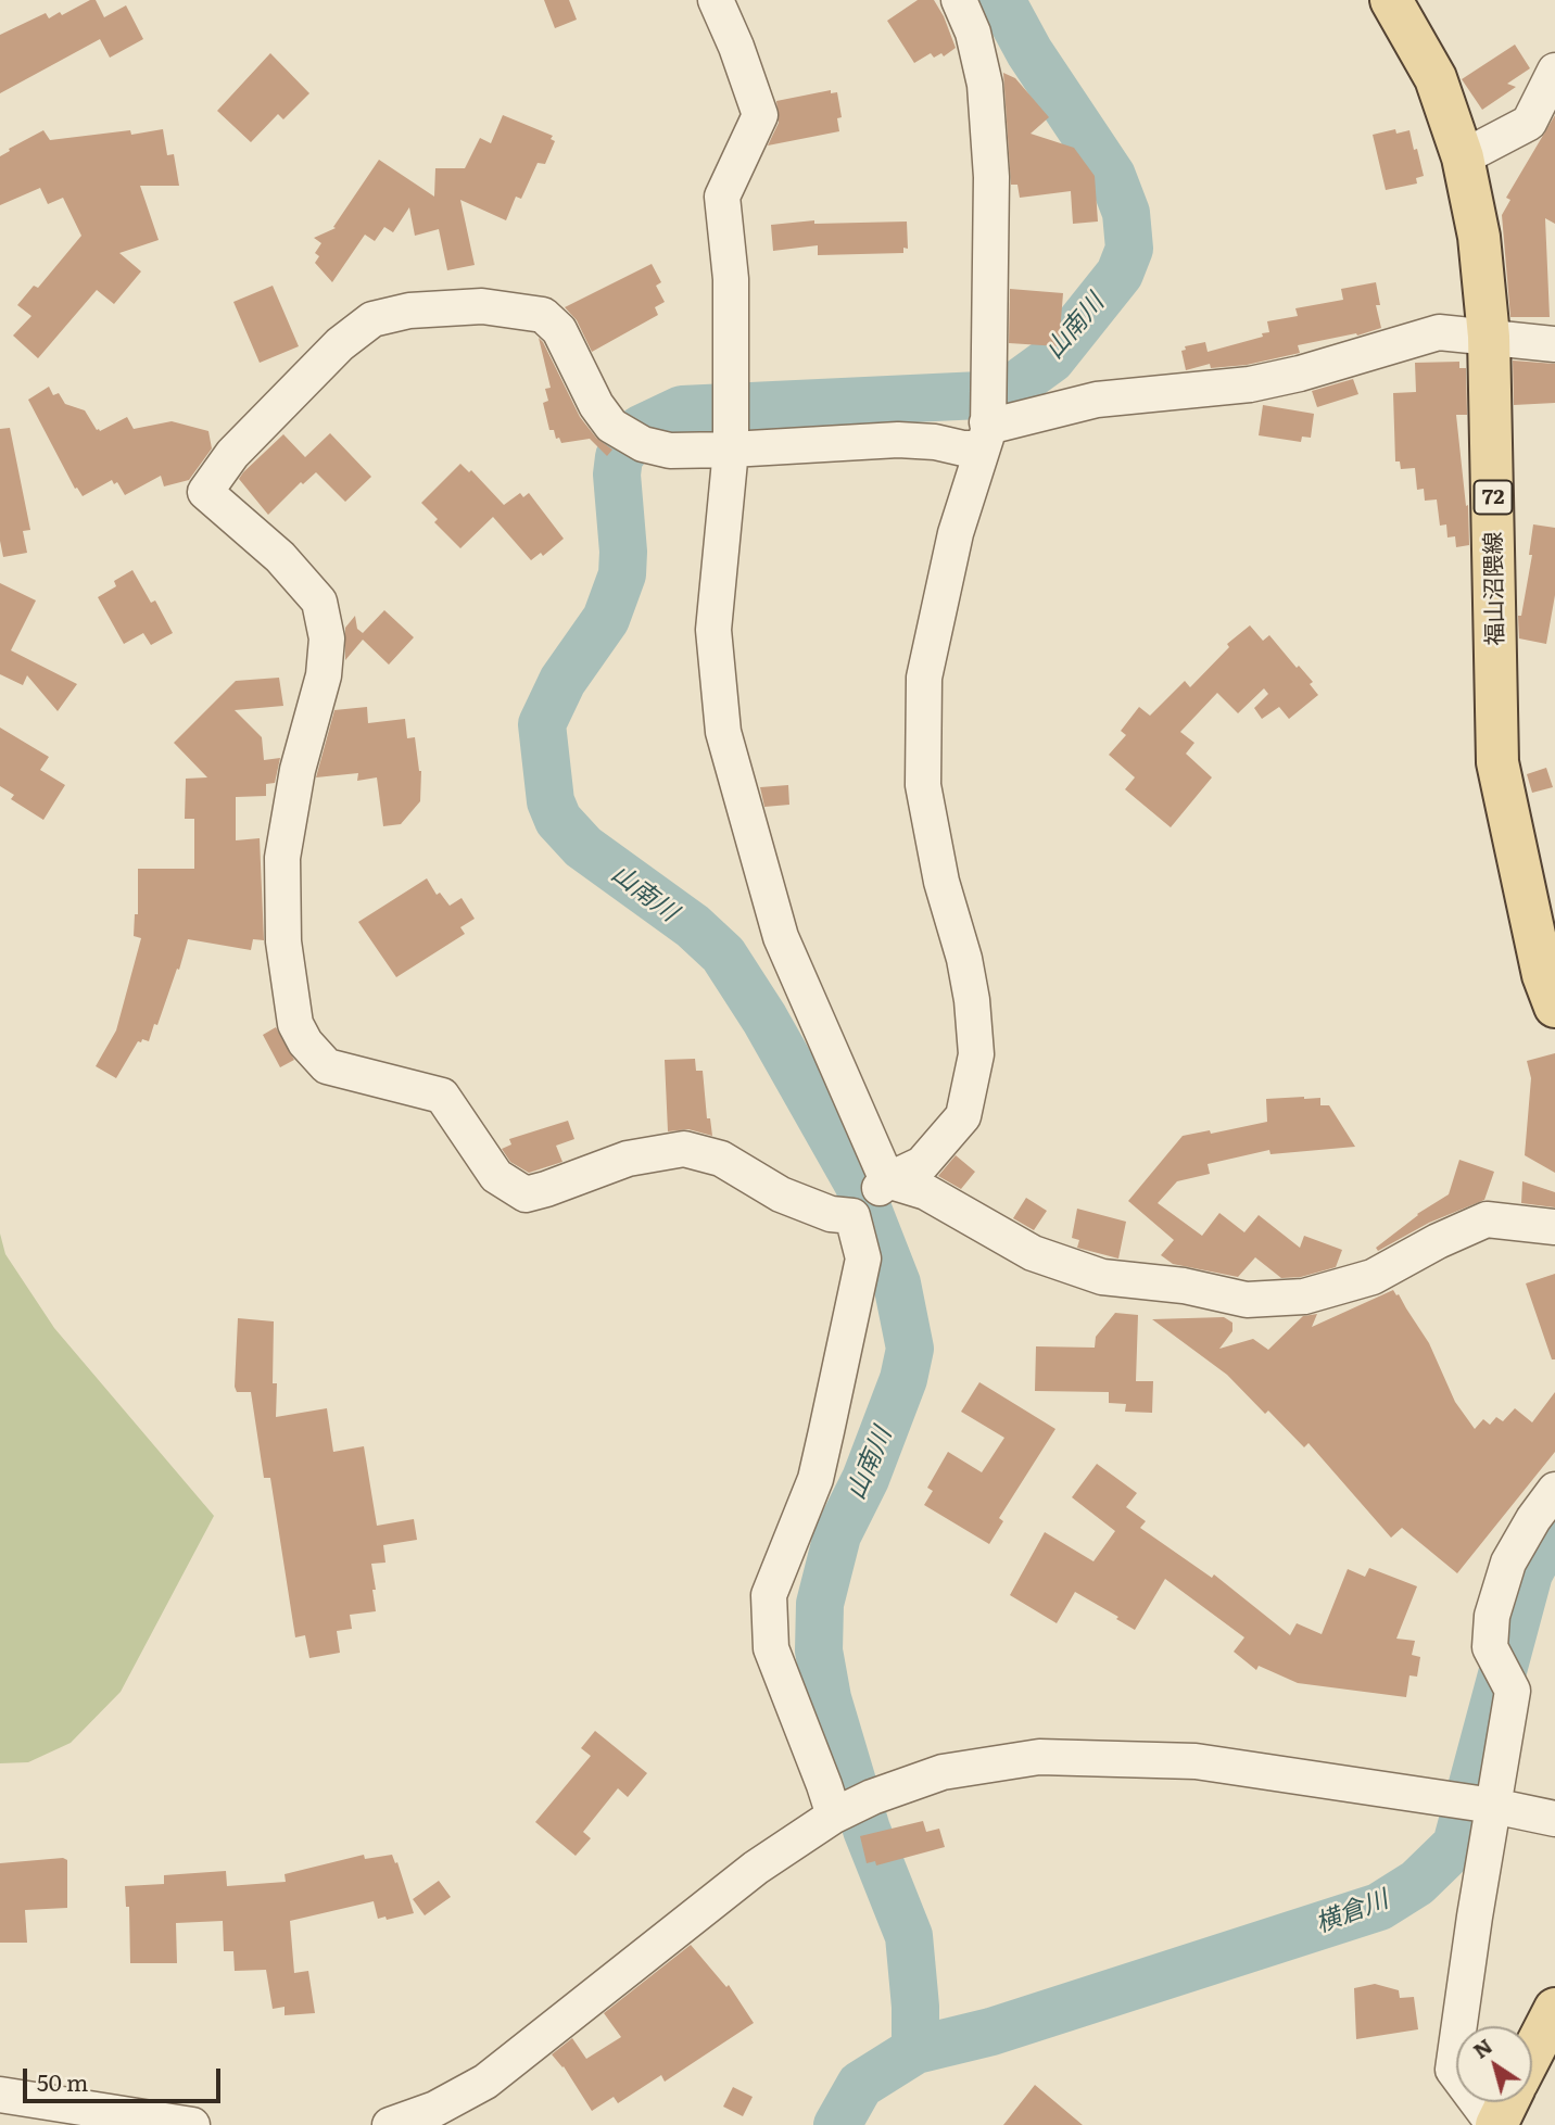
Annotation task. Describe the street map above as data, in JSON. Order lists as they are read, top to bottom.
{
  "streets": {
    "main road": ["72", "福山沼隈線"]
  },
  "water": ["山南川", "横倉川"],
  "scale_bar": "50 m",
  "north": "top left"
}
